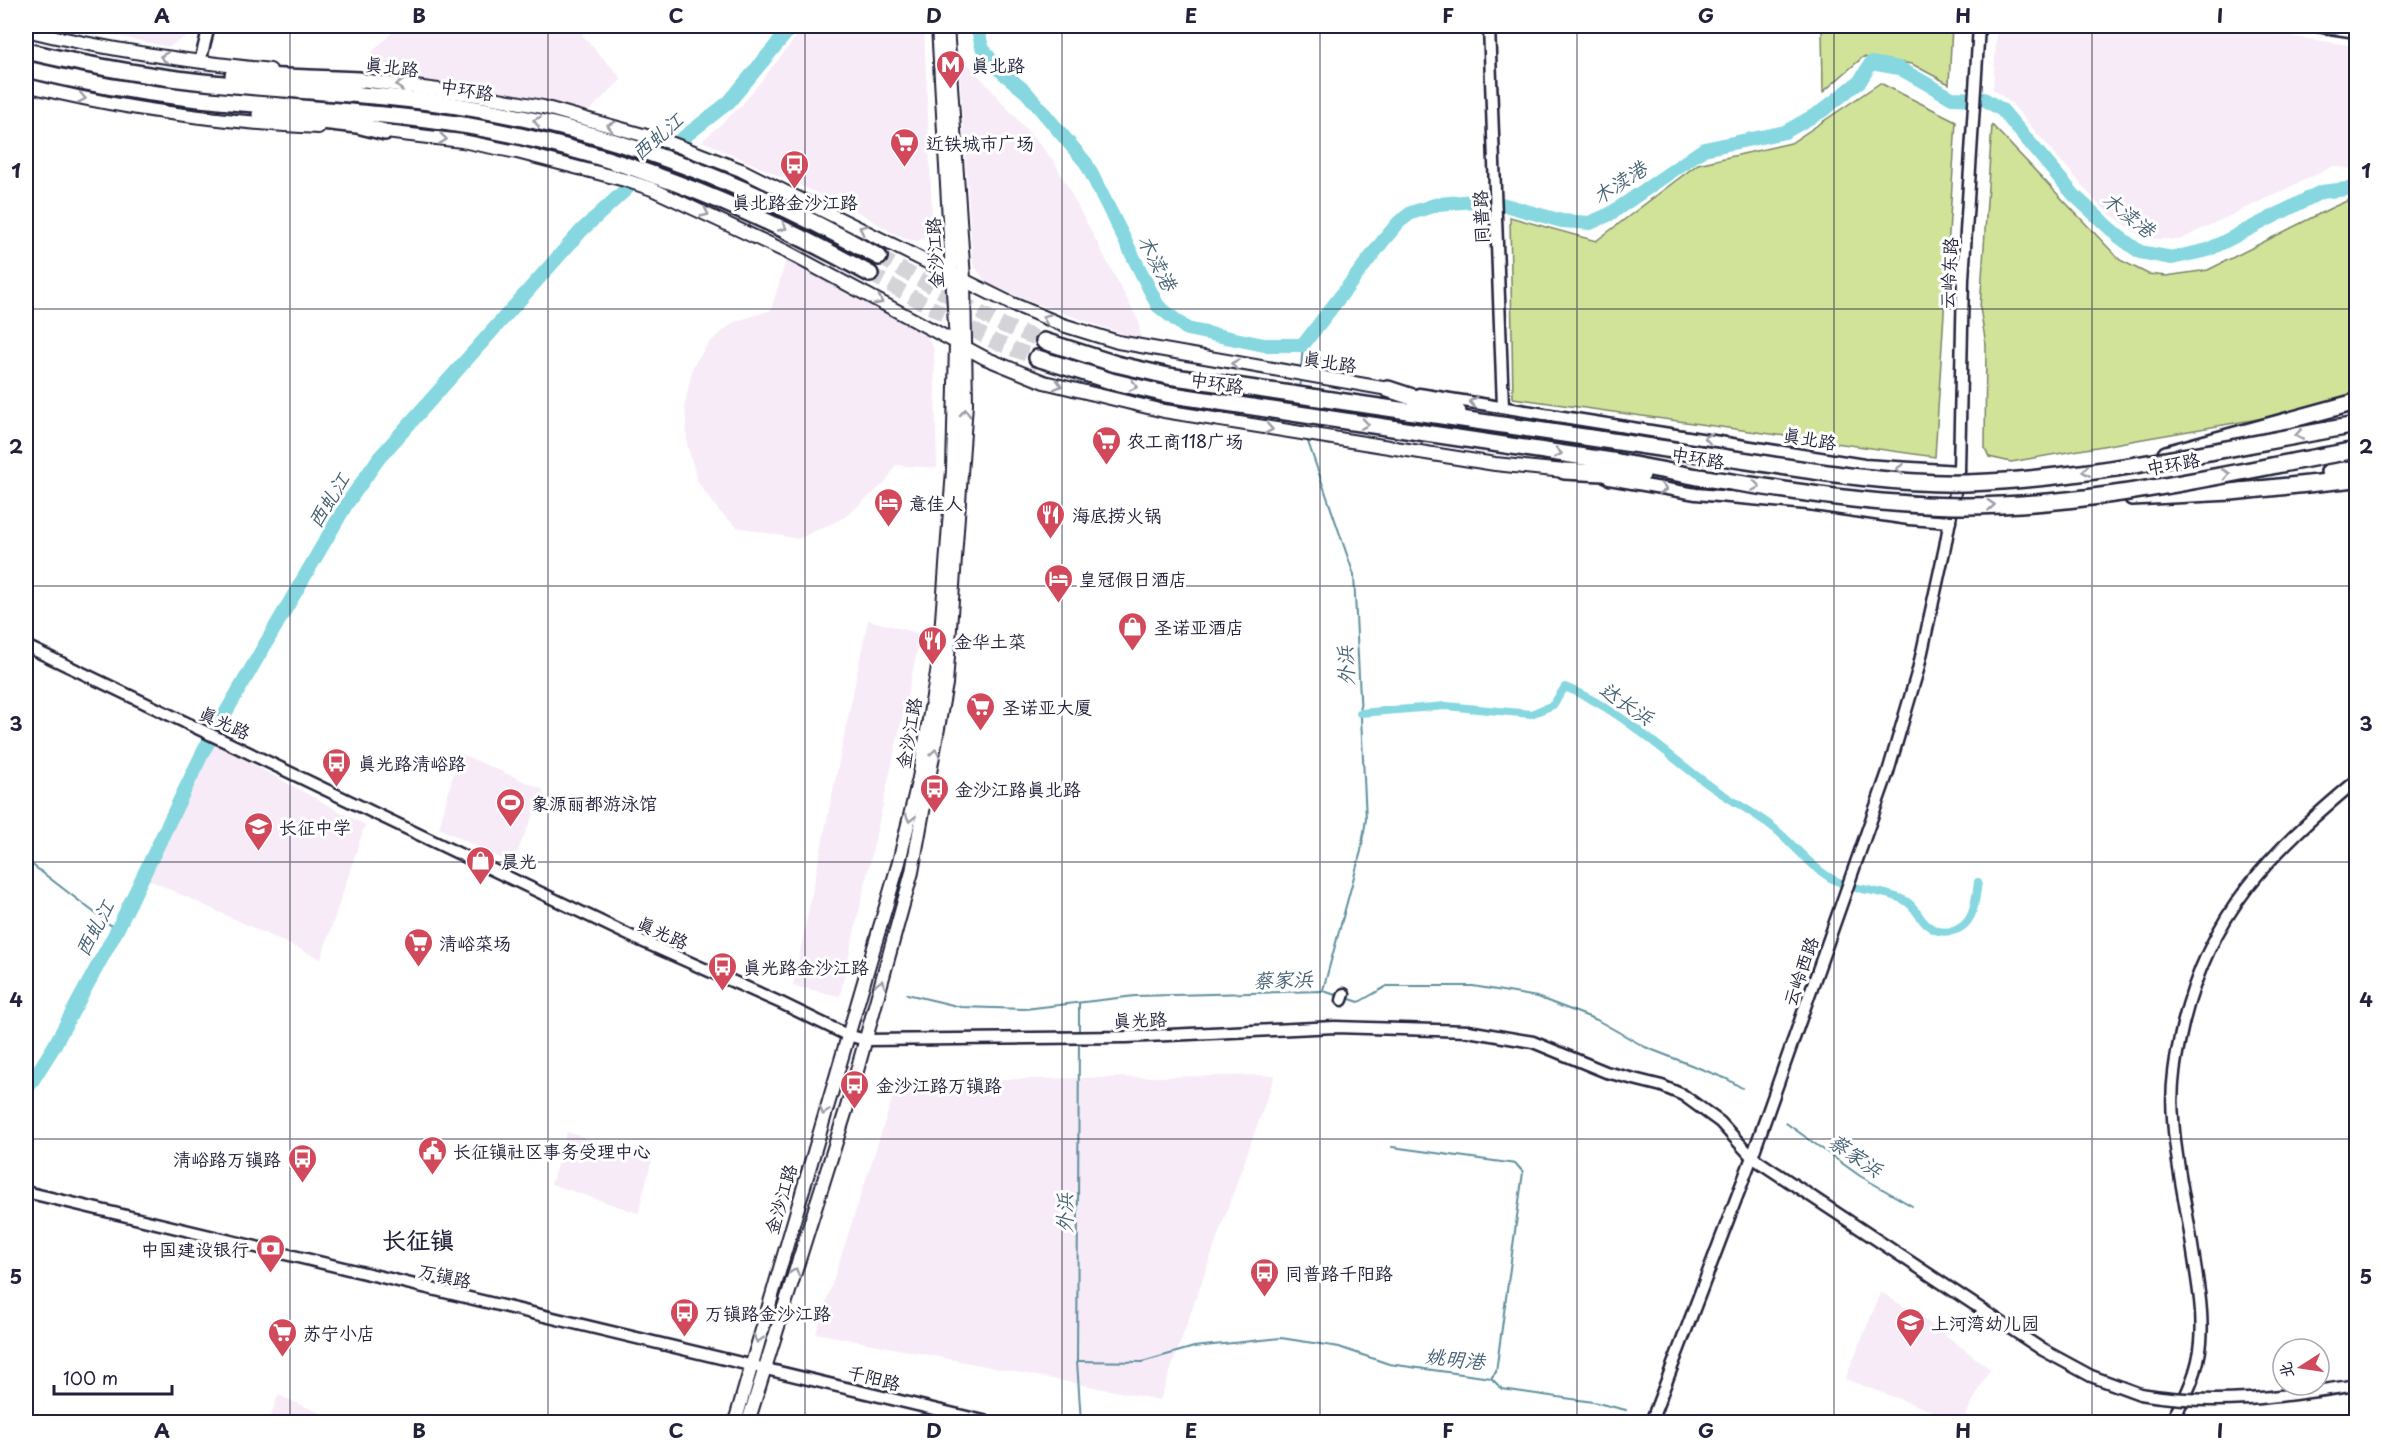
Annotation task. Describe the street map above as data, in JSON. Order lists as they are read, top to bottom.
{
  "streets": {
    "highway": ["中环路"],
    "main road": ["真北路", "金沙江路"],
    "street": [
      "同普路",
      "云岭东路",
      "真光路",
      "云岭西路",
      "万镇路",
      "千阳路"
    ]
  },
  "crossings": [
    ["真北路", "同普路"],
    ["真北路", "金沙江路"],
    ["真北路", "云岭东路"],
    ["金沙江路", "真光路"],
    ["金沙江路", "万镇路"],
    ["金沙江路", "千阳路"],
    ["云岭东路", "云岭西路"],
    ["真光路", "云岭西路"],
    ["万镇路", "千阳路"]
  ],
  "districts": ["长征镇"],
  "water": [
    "西虬江",
    "木渎港",
    "外浜",
    "达长浜",
    "蔡家浜",
    "姚明港"
  ],
  "places": {
    "metro station": ["真北路"],
    "supermarket": [
      "近铁城市广场",
      "农工商118广场",
      "圣诺亚大厦",
      "清峪菜场",
      "苏宁小店"
    ],
    "bus stop": [
      "真北路金沙江路",
      "真光路清峪路",
      "金沙江路真北路",
      "真光路金沙江路",
      "金沙江路万镇路",
      "清峪路万镇路",
      "同普路千阳路",
      "万镇路金沙江路"
    ],
    "hotel": ["意佳人", "皇冠假日酒店"],
    "restaurant": ["海底捞火锅", "金华土菜"],
    "shop": ["圣诺亚酒店", "晨光"],
    "sports": ["象源丽都游泳馆"],
    "school or university": ["长征中学", "上河湾幼儿园"],
    "public building": ["长征镇社区事务受理中心"],
    "bank": ["中国建设银行"]
  },
  "scale_bar": "100 m",
  "north": "left",
  "grid": {
    "columns": [
      "A",
      "B",
      "C",
      "D",
      "E",
      "F",
      "G",
      "H",
      "I"
    ],
    "rows": [
      "1",
      "2",
      "3",
      "4",
      "5"
    ]
  }
}
